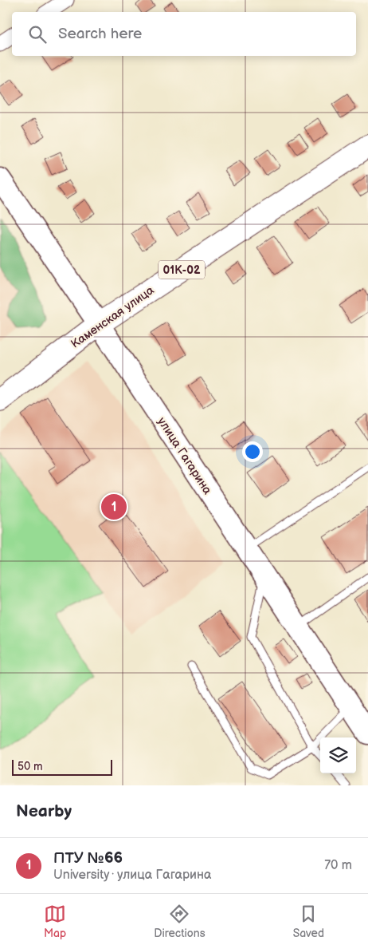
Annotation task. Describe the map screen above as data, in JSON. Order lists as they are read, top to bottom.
{
  "streets": {
    "main road": ["01К-02", "Каменская улица"],
    "street": ["улица Гагарина"]
  },
  "crossings": [
    ["Каменская улица", "улица Гагарина"]
  ],
  "scale_bar": "50 m",
  "page": {
    "search": "Search here",
    "pins": "1",
    "scale": "50 m",
    "heading": "Nearby",
    "list": [
      {
        "mark": "1",
        "name": "ПТУ №66",
        "note": "University · улица Гагарина",
        "value": "70 m"
      }
    ],
    "nav": ["Map", "Directions", "Saved"]
  }
}
